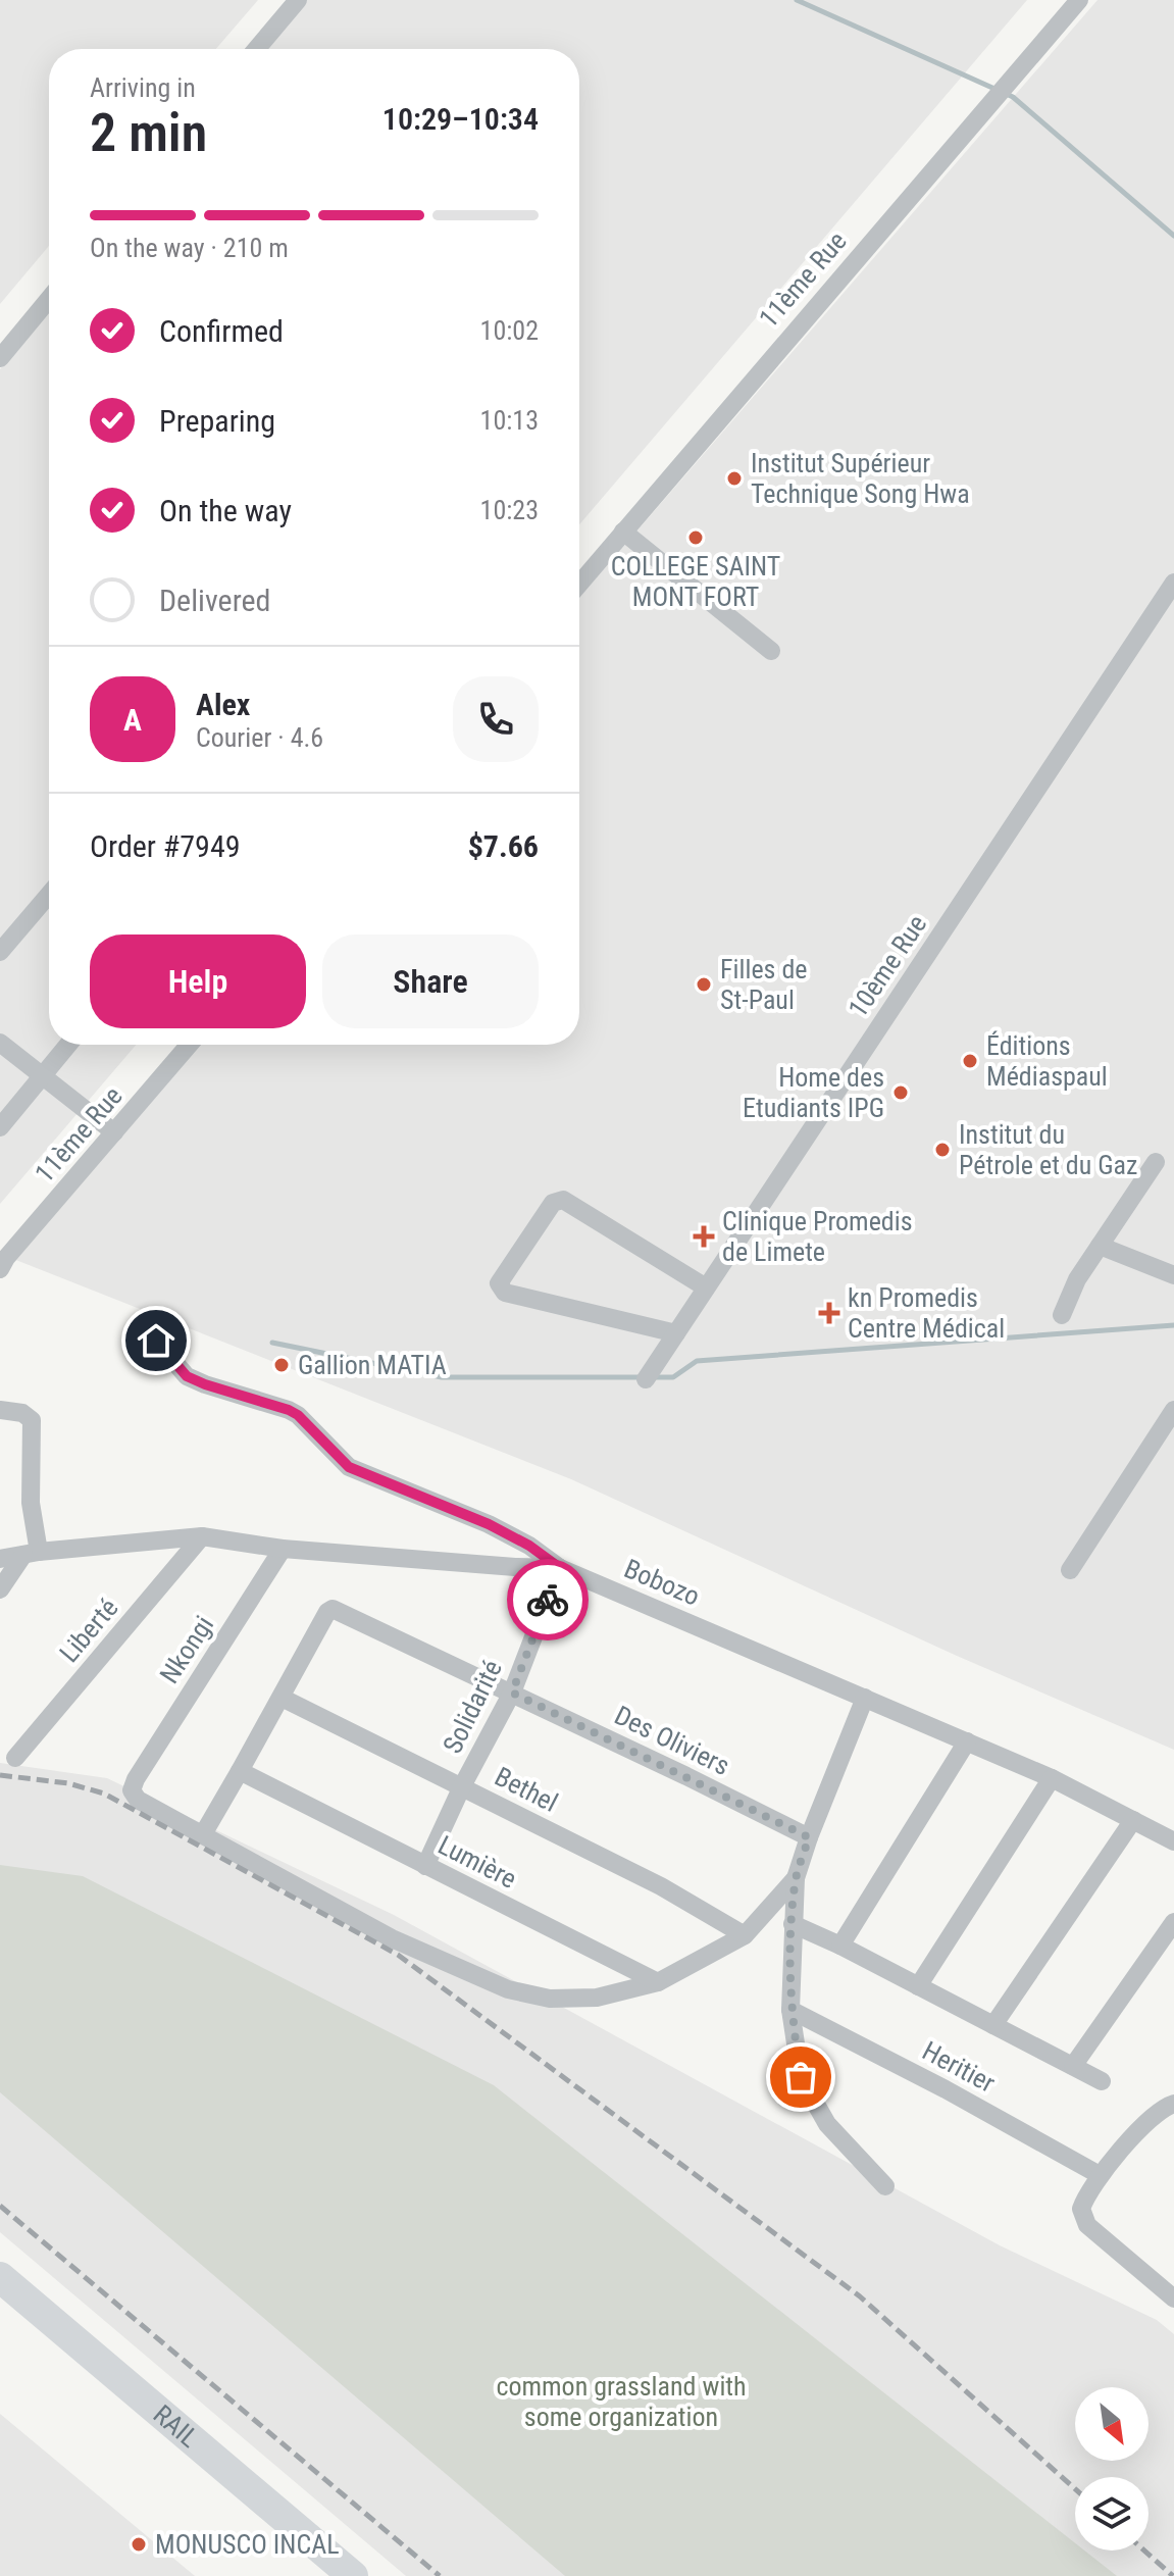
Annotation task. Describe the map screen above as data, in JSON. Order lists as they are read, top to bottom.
{
  "streets": {
    "main road": ["RAIL"],
    "street": [
      "11ème Rue",
      "10ème Rue",
      "Bobozo",
      "Liberté",
      "Nkongi",
      "Solidarité",
      "Des Oliviers",
      "Bethel",
      "Lumière",
      "Heritier"
    ]
  },
  "crossings": [
    ["Bobozo", "Solidarité"],
    ["Solidarité", "Des Oliviers"],
    ["Solidarité", "Bethel"],
    ["Solidarité", "Lumière"]
  ],
  "parks": ["common grassland with some organization"],
  "places": {
    "other": [
      "Institut Supérieur Technique Song Hwa",
      "COLLEGE SAINT MONT FORT",
      "Filles de St-Paul",
      "Éditions Médiaspaul",
      "Home des Etudiants IPG",
      "Institut du Pétrole et du Gaz",
      "Gallion MATIA",
      "MONUSCO INCAL"
    ],
    "health": ["Clinique Promedis de Limete", "kn Promedis Centre Médical"]
  },
  "north": "bottom right",
  "page": {
    "heading": ["2 min", "Arriving in", "10:29–10:34"],
    "panel": [
      "Alex",
      "Courier · 4.6",
      "Order #7949",
      "$7.66"
    ],
    "bar": "On the way · 210 m",
    "list": [
      ["Confirmed", "10:02"],
      ["Preparing", "10:13"],
      ["On the way", "10:23"],
      "Delivered"
    ],
    "round": "A",
    "buttons": ["Help", "Share"]
  }
}
